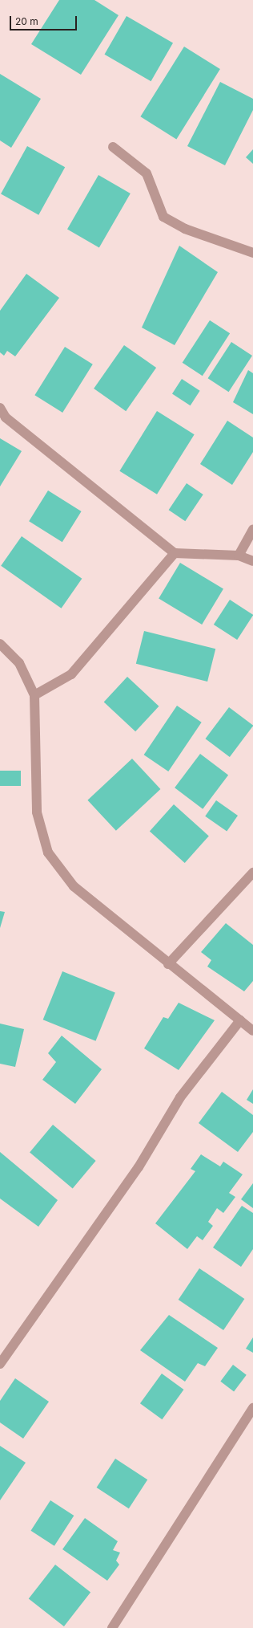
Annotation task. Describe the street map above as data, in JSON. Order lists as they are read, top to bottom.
{
  "scale_bar": "20 m"
}
